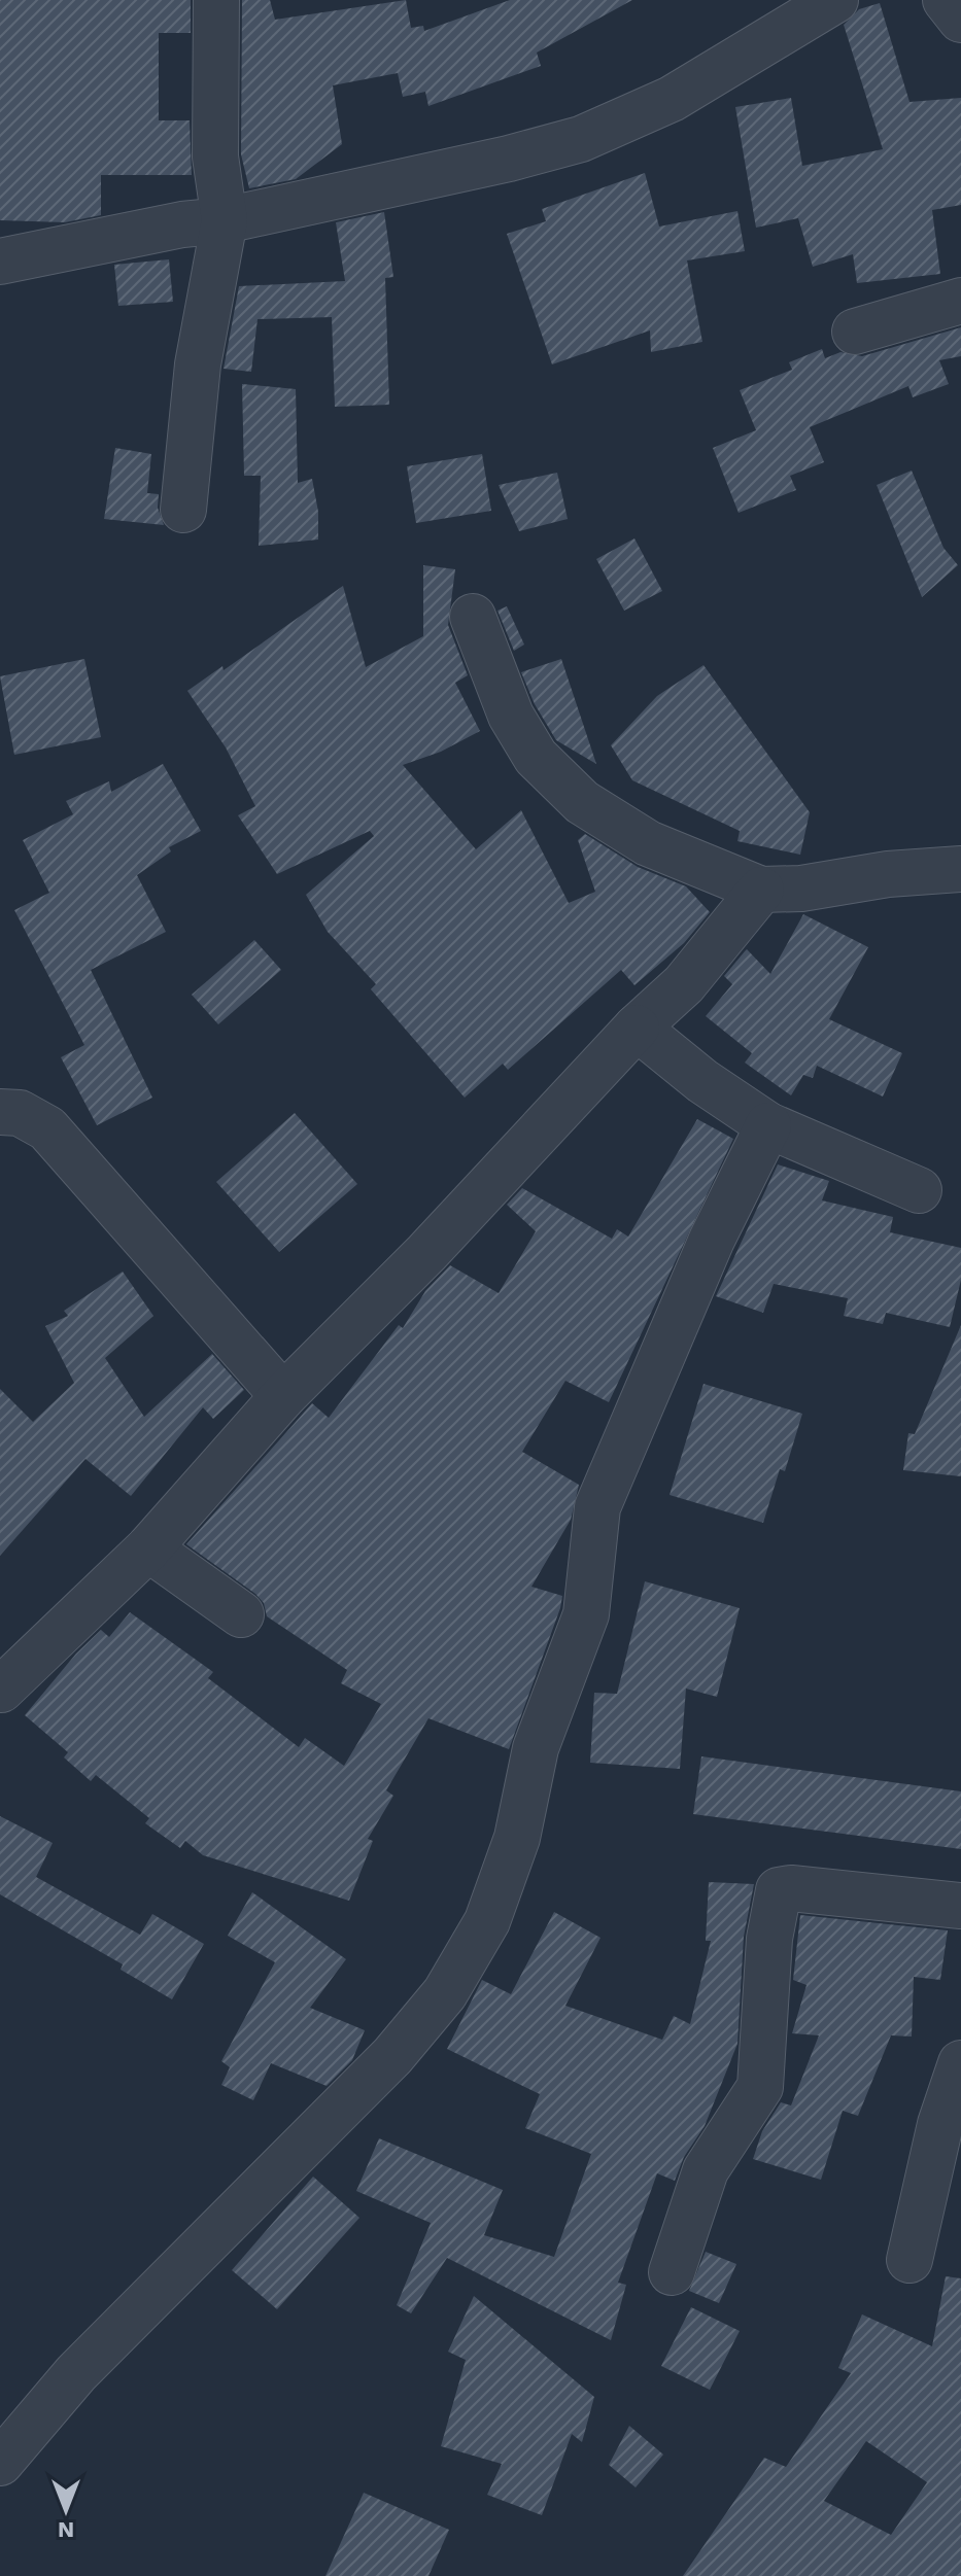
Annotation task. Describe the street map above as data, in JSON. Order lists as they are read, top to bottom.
{
  "north": "bottom"
}
